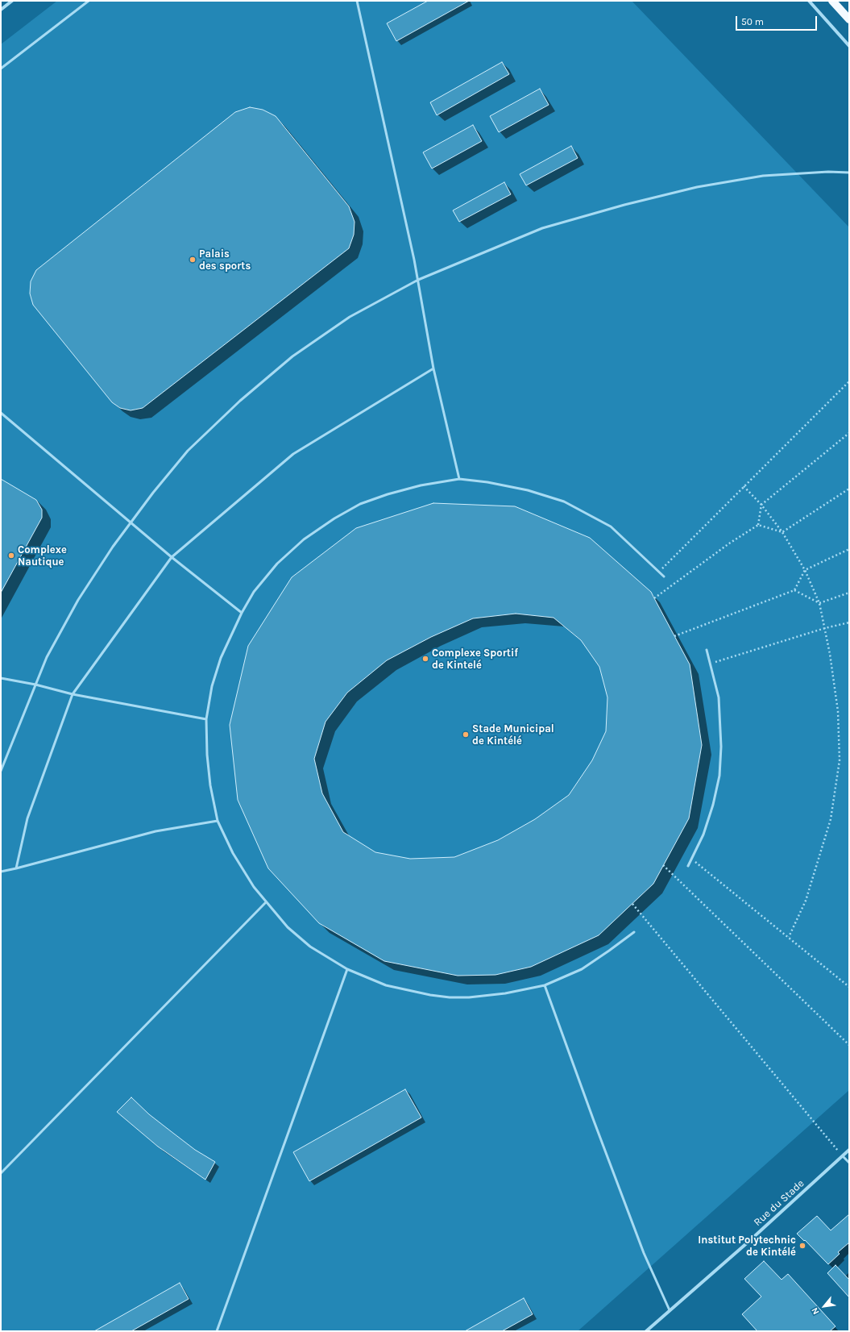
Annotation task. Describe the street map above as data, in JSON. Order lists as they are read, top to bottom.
{
  "streets": {
    "street": ["Rue du Stade"]
  },
  "places": [
    "Palais des sports",
    "Complexe Nautique",
    "Complexe Sportif de Kintelé",
    "Stade Municipal de Kintélé",
    "Institut Polytechnic de Kintélé"
  ],
  "scale_bar": "50 m",
  "north": "bottom left"
}
